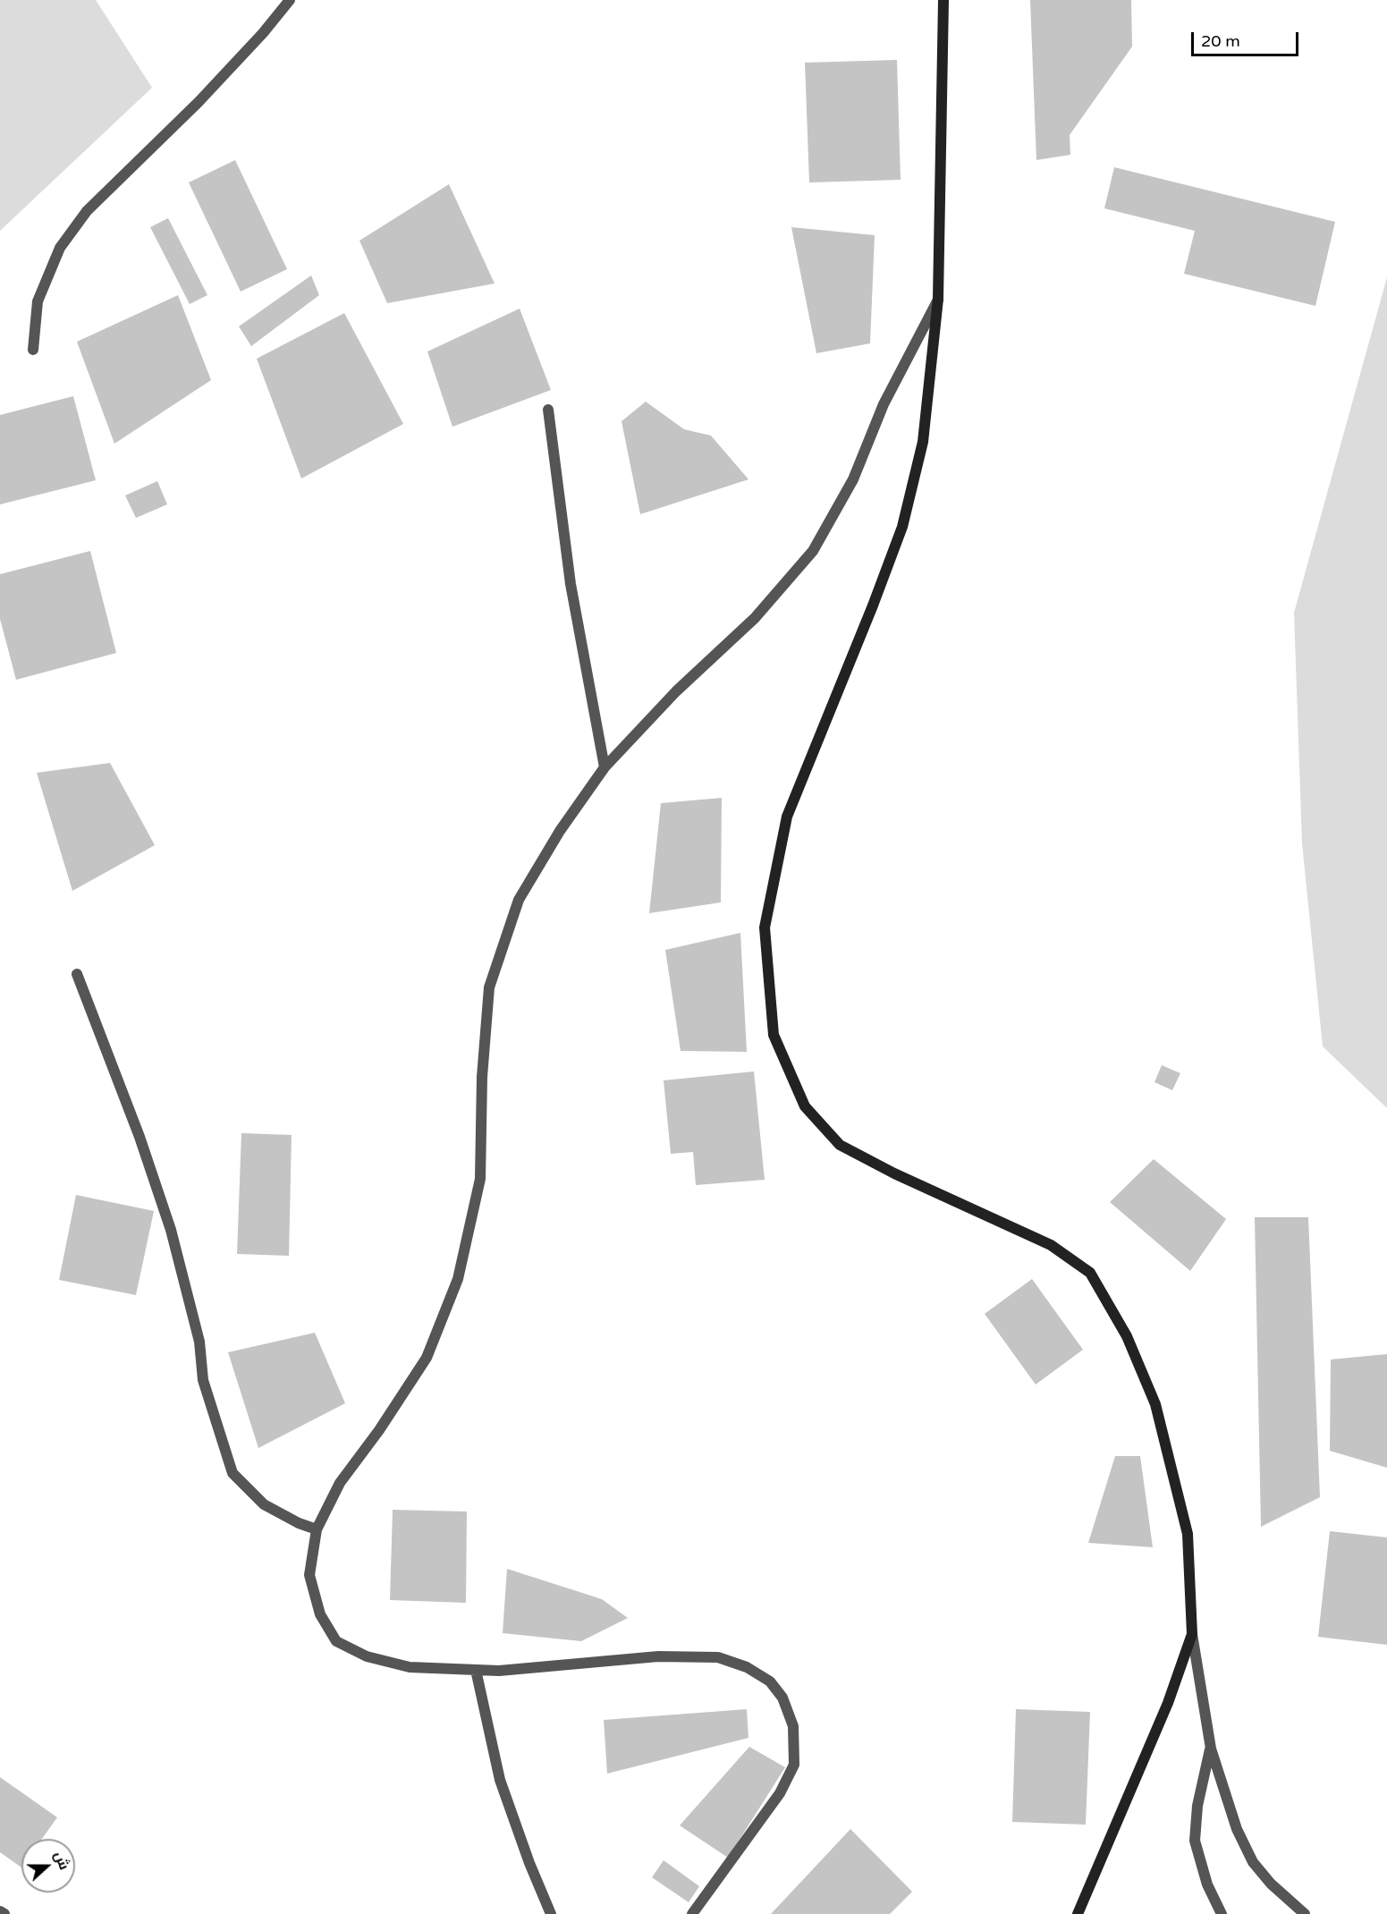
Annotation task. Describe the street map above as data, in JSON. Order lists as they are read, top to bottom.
{
  "scale_bar": "20 m",
  "north": "right"
}
